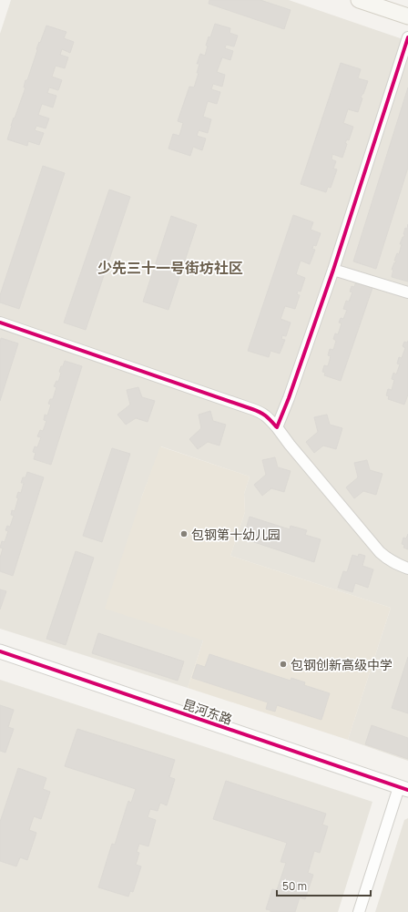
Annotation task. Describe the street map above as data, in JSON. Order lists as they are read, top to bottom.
{
  "streets": {
    "street": ["昆河东路"]
  },
  "districts": ["少先三十一号街坊社区"],
  "places": ["包钢第十幼儿园", "包钢创新高级中学"],
  "scale_bar": "50 m"
}
